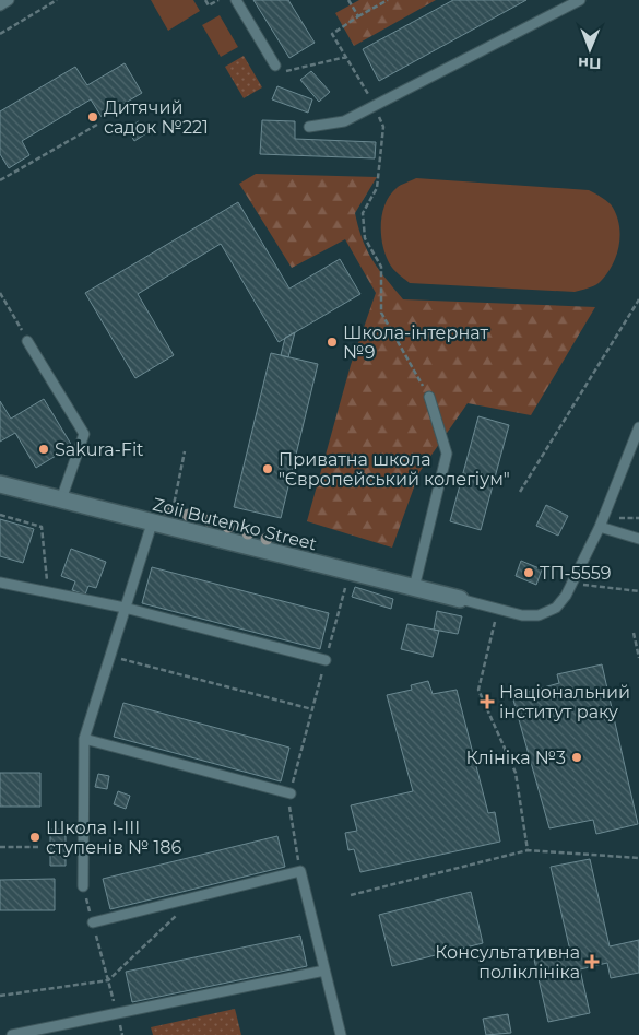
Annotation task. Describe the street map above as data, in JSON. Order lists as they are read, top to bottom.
{
  "streets": {
    "street": ["Zoii Butenko Street"]
  },
  "places": {
    "other": [
      "Дитячий садок №221",
      "Школа-інтернат №9",
      "Sakura-Fit",
      "Приватна школа \"Європейський колегіум\"",
      "ТП-5559",
      "Клініка №3",
      "Школа І-ІІІ ступенів № 186"
    ],
    "health": ["Національний інститут раку", "Консультативна поліклініка"]
  },
  "north": "bottom"
}
